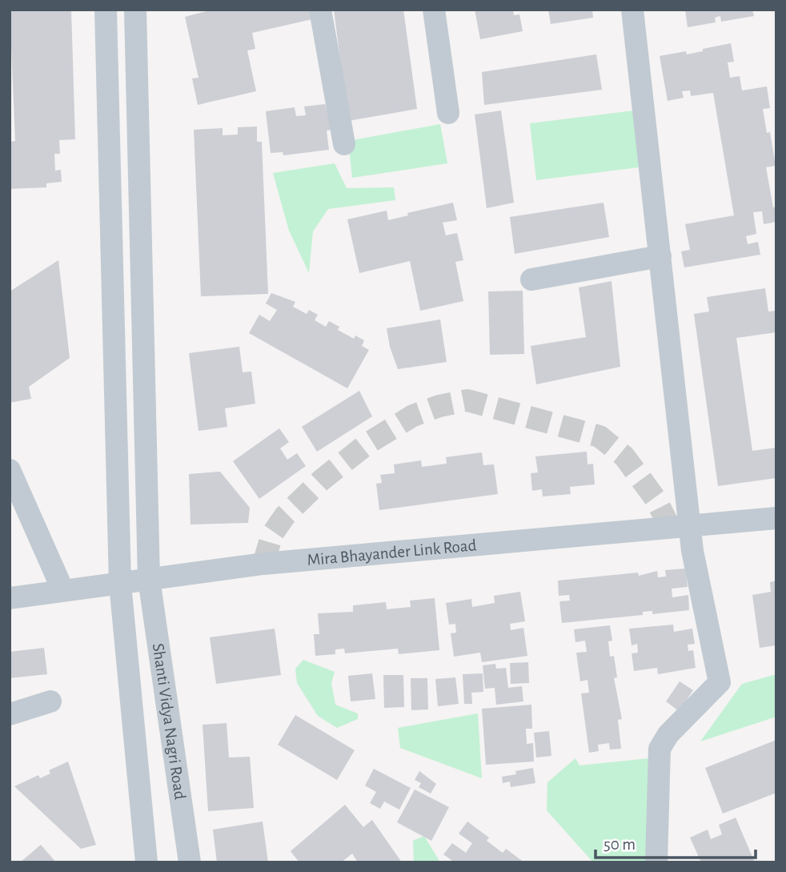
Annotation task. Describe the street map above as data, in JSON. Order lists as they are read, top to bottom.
{
  "streets": {
    "street": ["Mira Bhayander Link Road", "Shanti Vidya Nagri Road"]
  },
  "crossings": [
    ["Mira Bhayander Link Road", "Shanti Vidya Nagri Road"]
  ],
  "scale_bar": "50 m"
}
